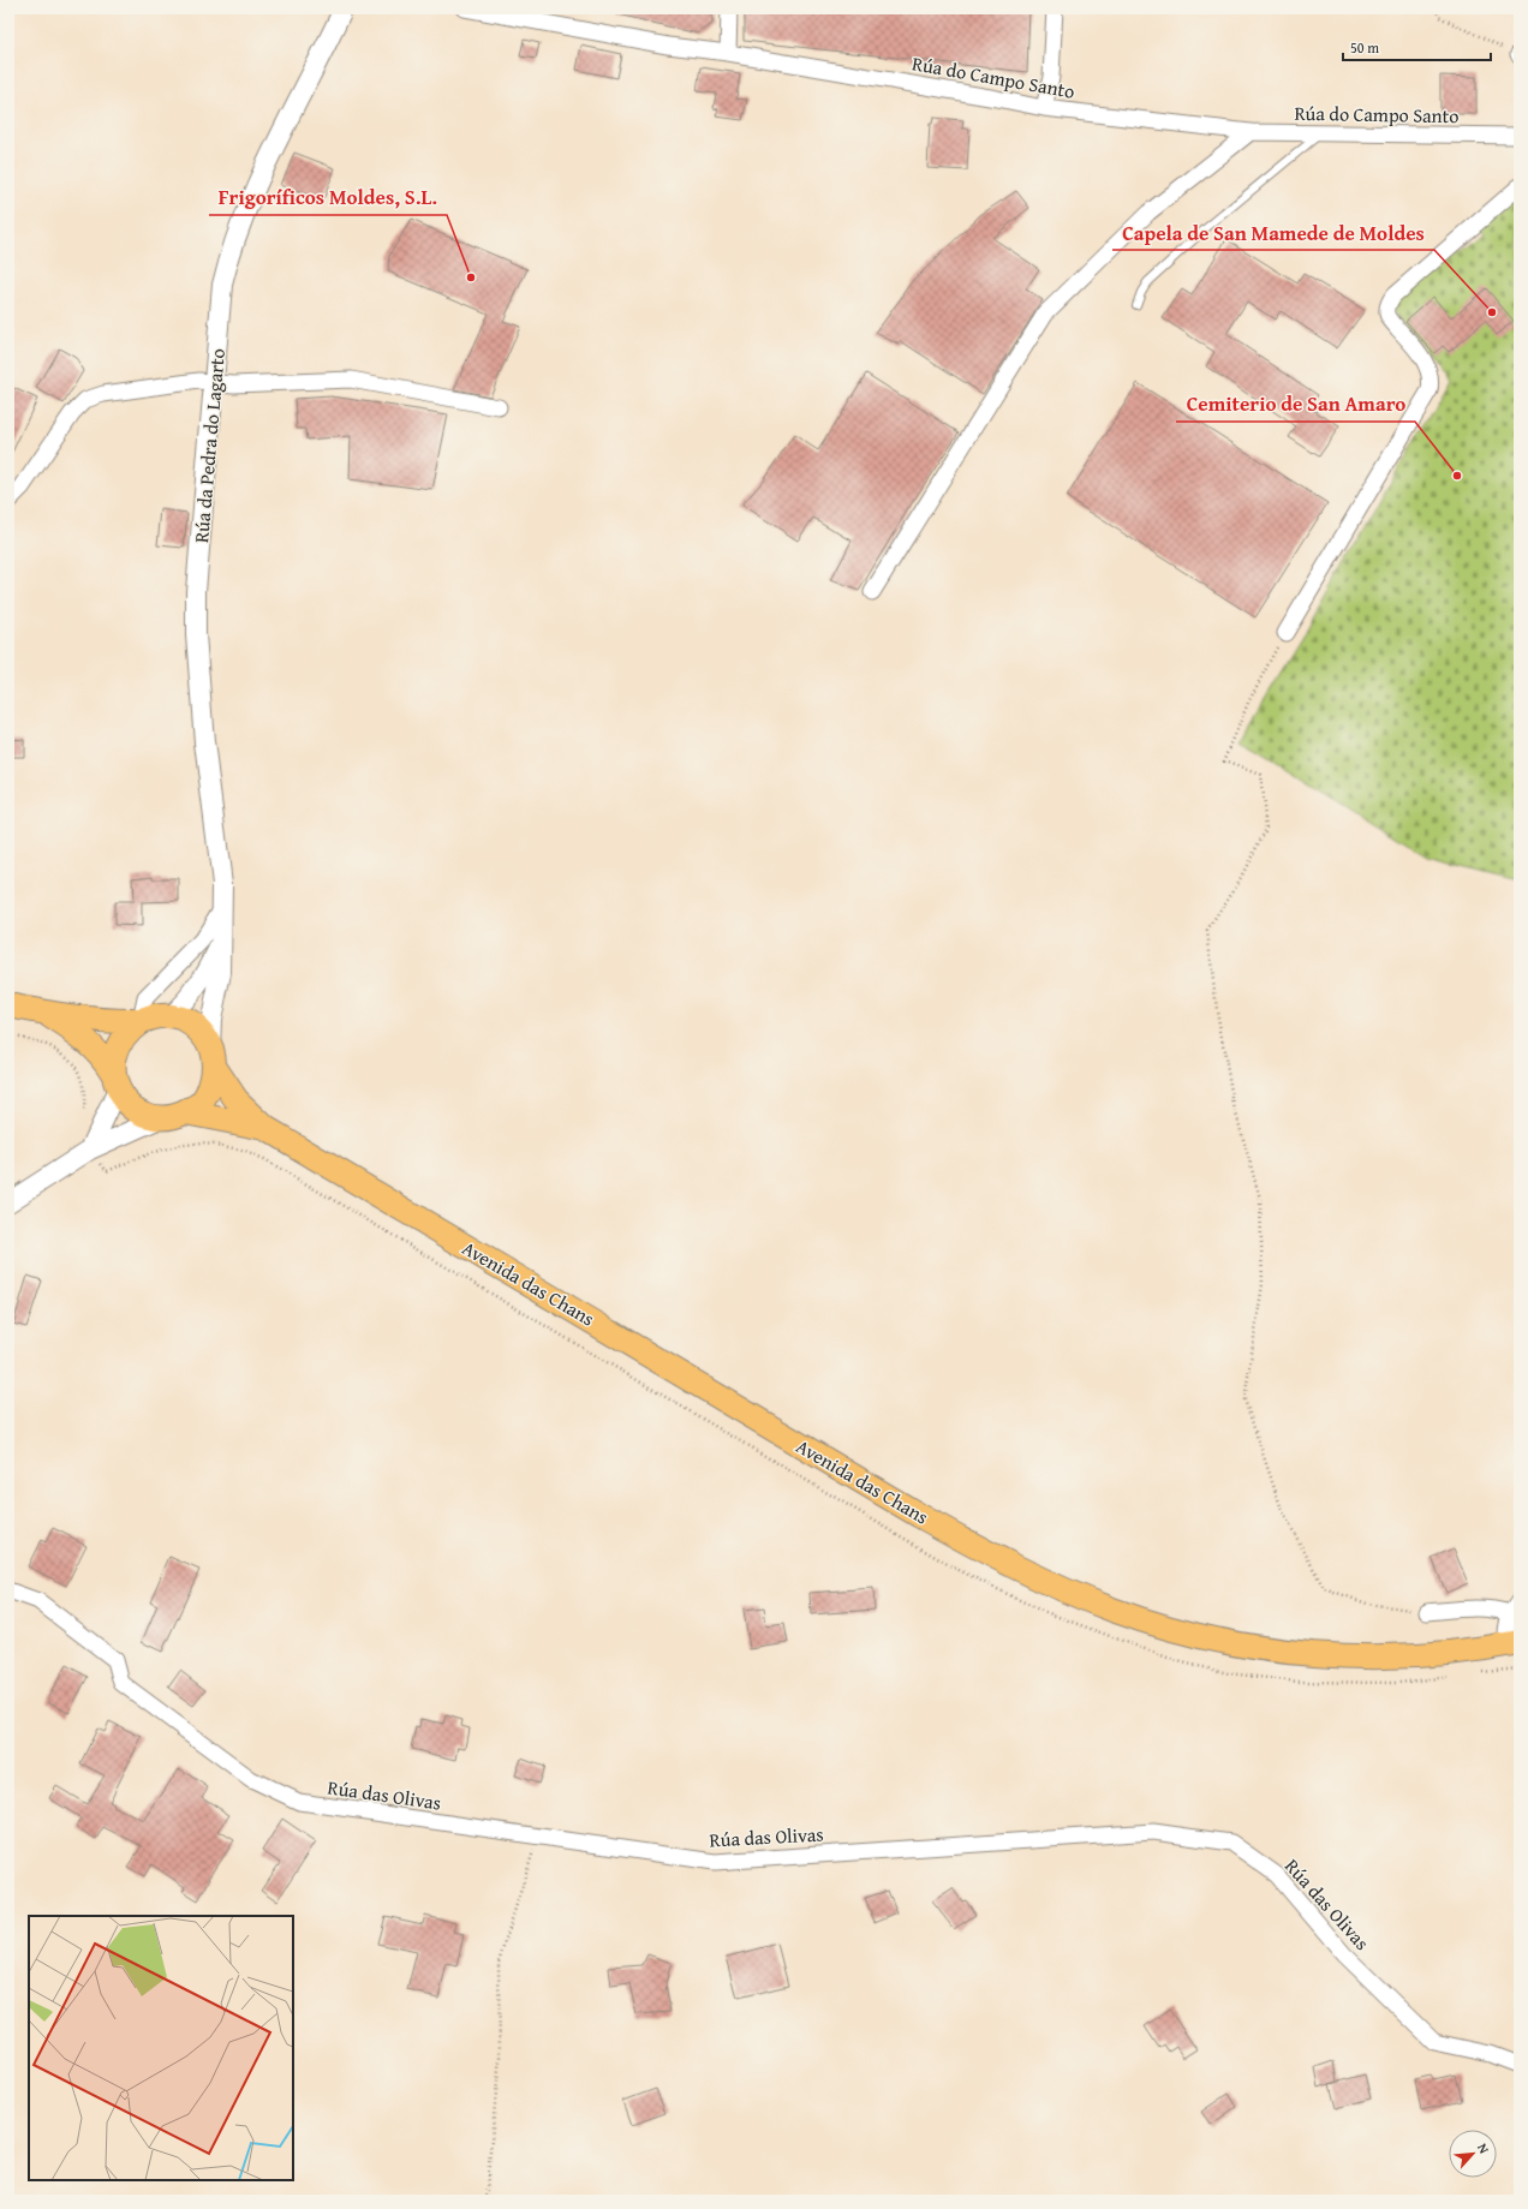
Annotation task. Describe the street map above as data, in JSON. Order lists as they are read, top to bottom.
{
  "streets": {
    "main road": ["Avenida das Chans"],
    "street": ["Rúa do Campo Santo", "Rúa da Pedra do Lagarto", "Rúa das Olivas"]
  },
  "crossings": [
    ["Rúa da Pedra do Lagarto", "Avenida das Chans"]
  ],
  "places": ["Frigoríficos Moldes, S.L.", "Capela de San Mamede de Moldes", "Cemiterio de San Amaro"],
  "scale_bar": "50 m",
  "north": "top right"
}
